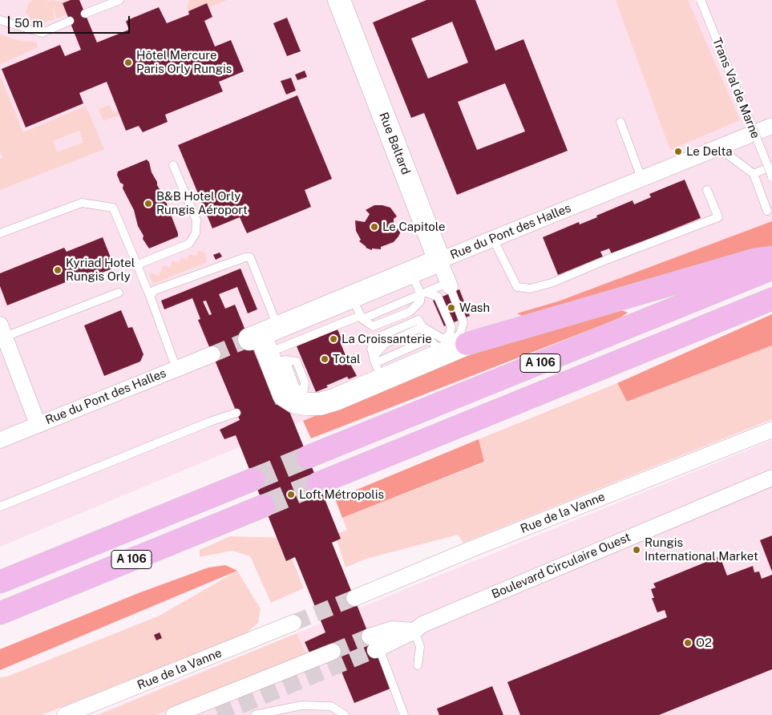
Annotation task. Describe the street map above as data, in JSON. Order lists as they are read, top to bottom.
{
  "streets": {
    "highway": ["A 106"],
    "street": [
      "Rue Baltard",
      "Rue du Pont des Halles",
      "Rue de la Vanne",
      "Boulevard Circulaire Ouest"
    ],
    "lane": ["Trans Val de Marne"]
  },
  "crossings": [
    ["Rue Baltard", "Rue du Pont des Halles"]
  ],
  "places": [
    "Hôtel Mercure Paris Orly Rungis",
    "Le Delta",
    "B&B Hotel Orly Rungis Aéroport",
    "Le Capitole",
    "Kyriad Hotel Rungis Orly",
    "Wash",
    "La Croissanterie",
    "Total",
    "Loft Métropolis",
    "Rungis International Market",
    "O2"
  ],
  "scale_bar": "50 m"
}
